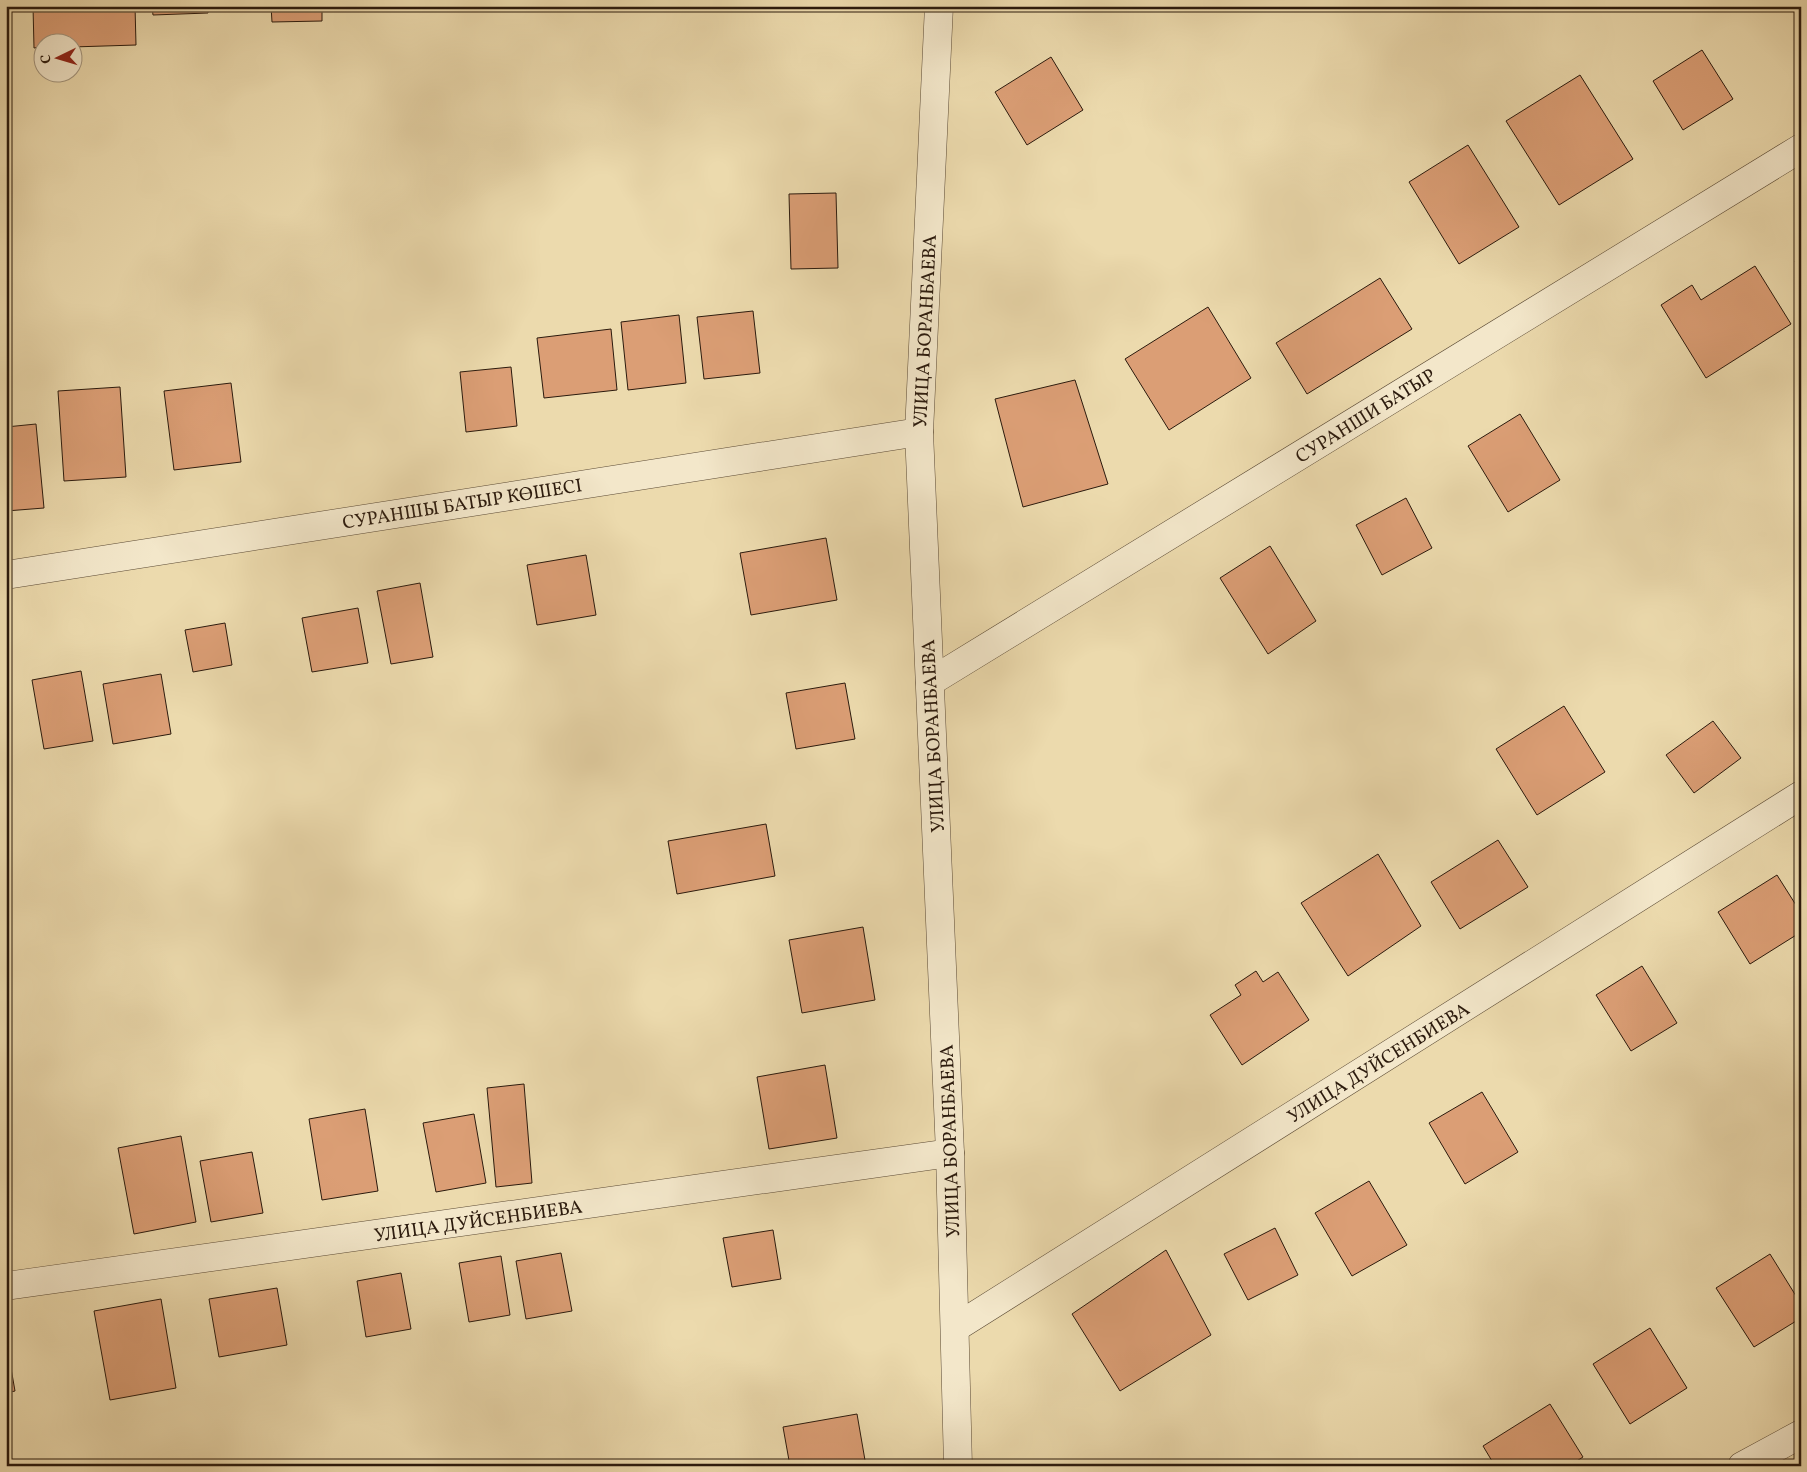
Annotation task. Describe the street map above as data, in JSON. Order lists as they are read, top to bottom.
{
  "streets": {
    "street": [
      "УЛИЦА БОРАНБАЕВА",
      "СУРАНШИ БАТЫР",
      "СУРАНШЫ БАТЫР КӨШЕСІ",
      "УЛИЦА ДУЙСЕНБИЕВА"
    ]
  },
  "crossings": [
    ["УЛИЦА БОРАНБАЕВА", "СУРАНШИ БАТЫР"],
    ["УЛИЦА БОРАНБАЕВА", "СУРАНШЫ БАТЫР КӨШЕСІ"],
    ["УЛИЦА БОРАНБАЕВА", "УЛИЦА ДУЙСЕНБИЕВА"]
  ],
  "north": "left"
}
